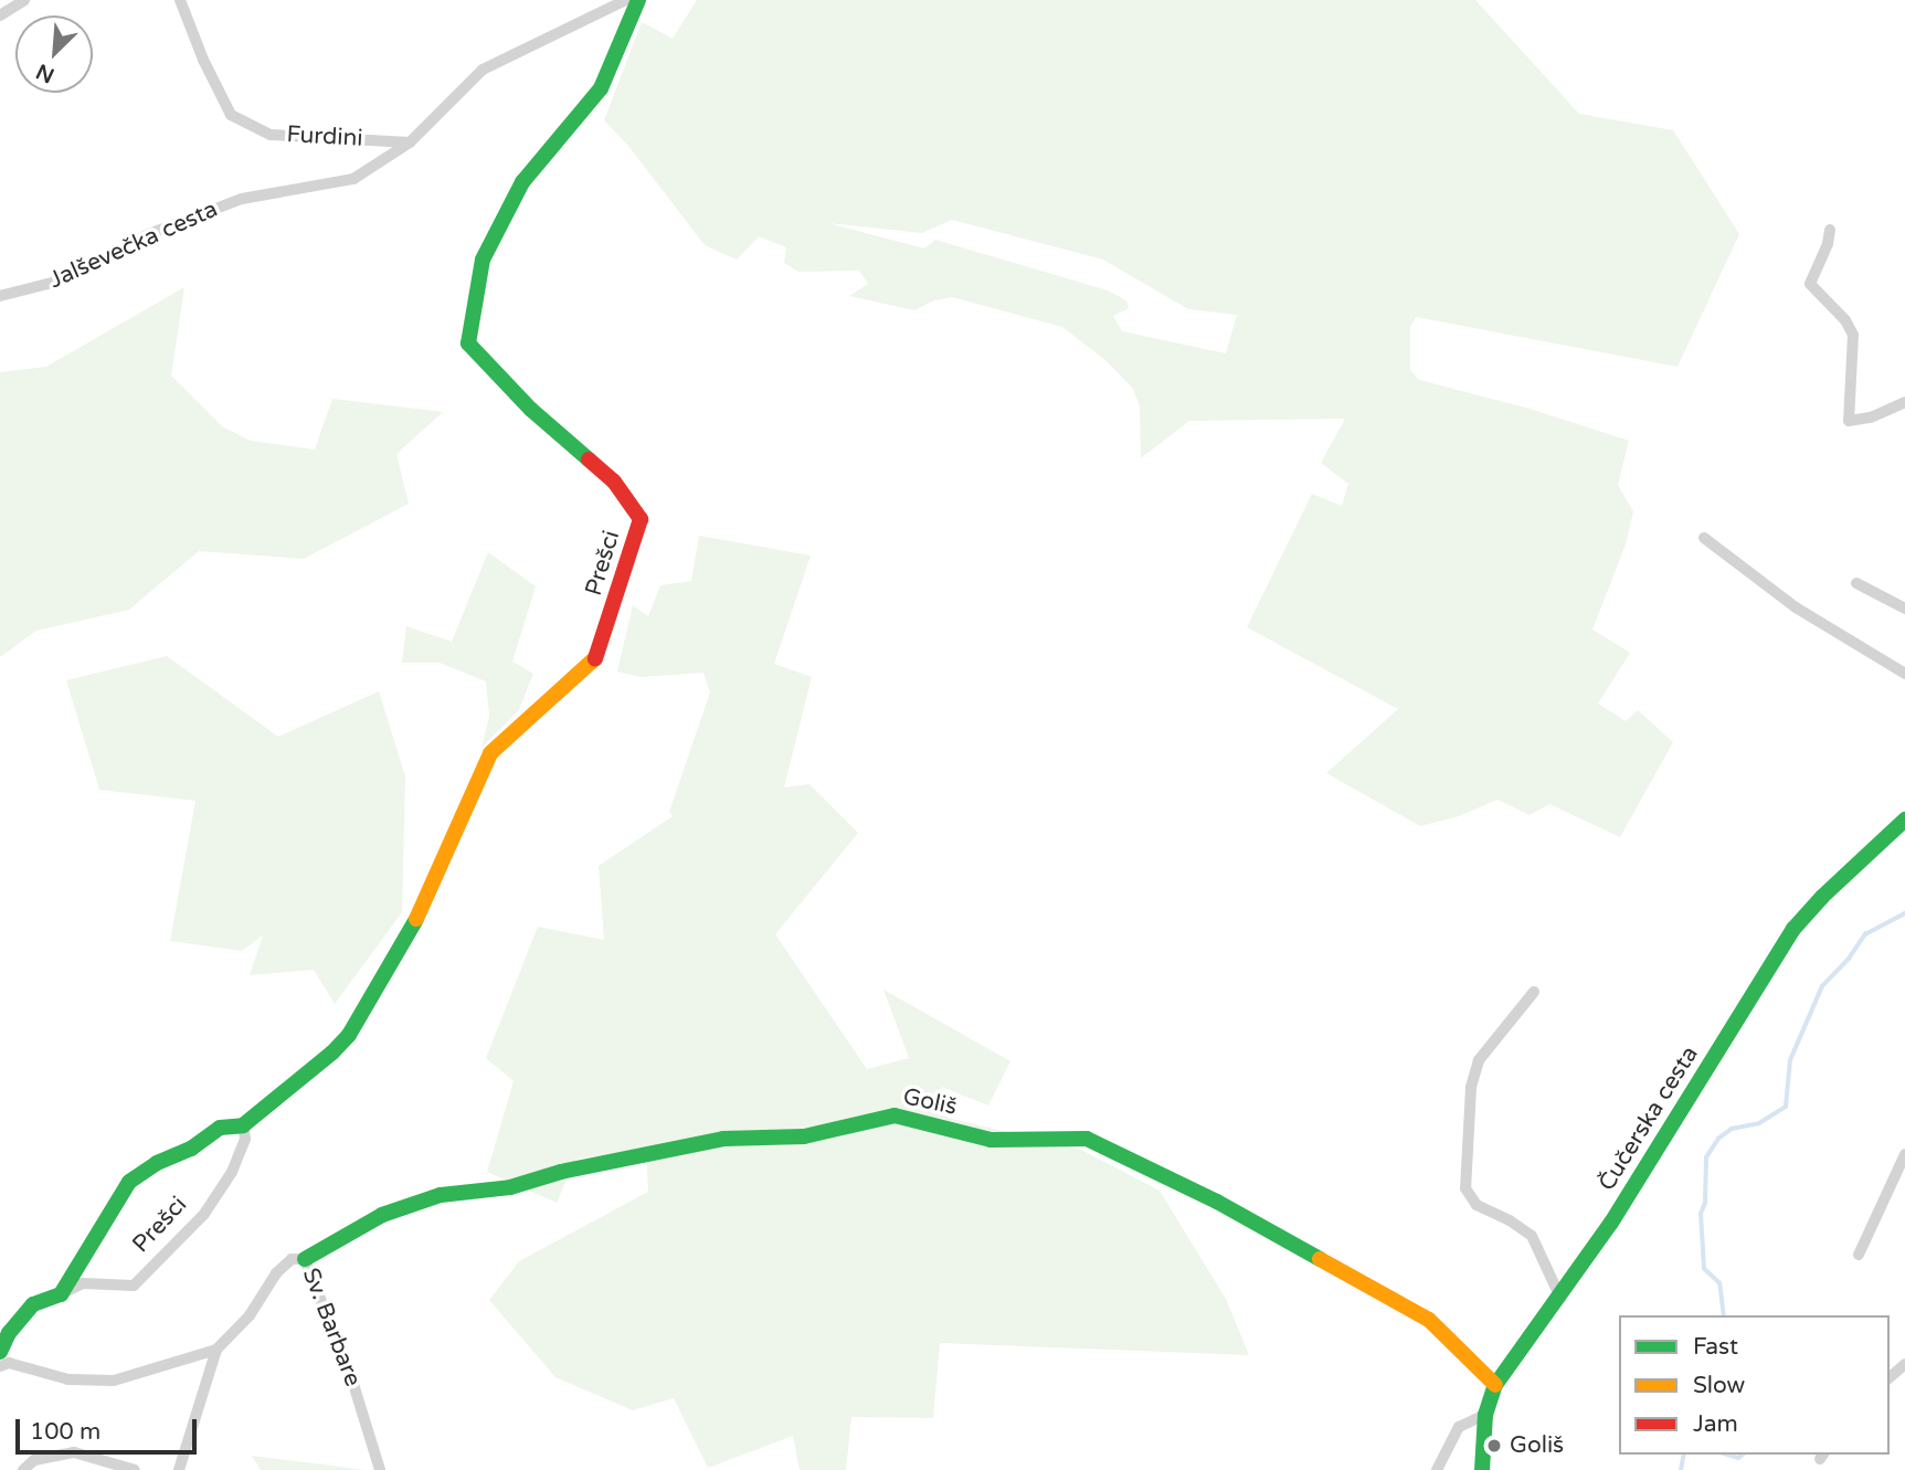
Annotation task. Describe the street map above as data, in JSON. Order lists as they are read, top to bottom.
{
  "streets": {
    "street": [
      "Furdini",
      "Jalševečka cesta",
      "Prešci",
      "Goliš",
      "Čučerska cesta",
      "Sv. Barbare"
    ]
  },
  "crossings": [
    ["Furdini", "Jalševečka cesta"],
    ["Goliš", "Čučerska cesta"],
    ["Goliš", "Sv. Barbare"]
  ],
  "places": ["Goliš"],
  "legend": ["Fast", "Slow", "Jam"],
  "scale_bar": "100 m",
  "north": "bottom left"
}
